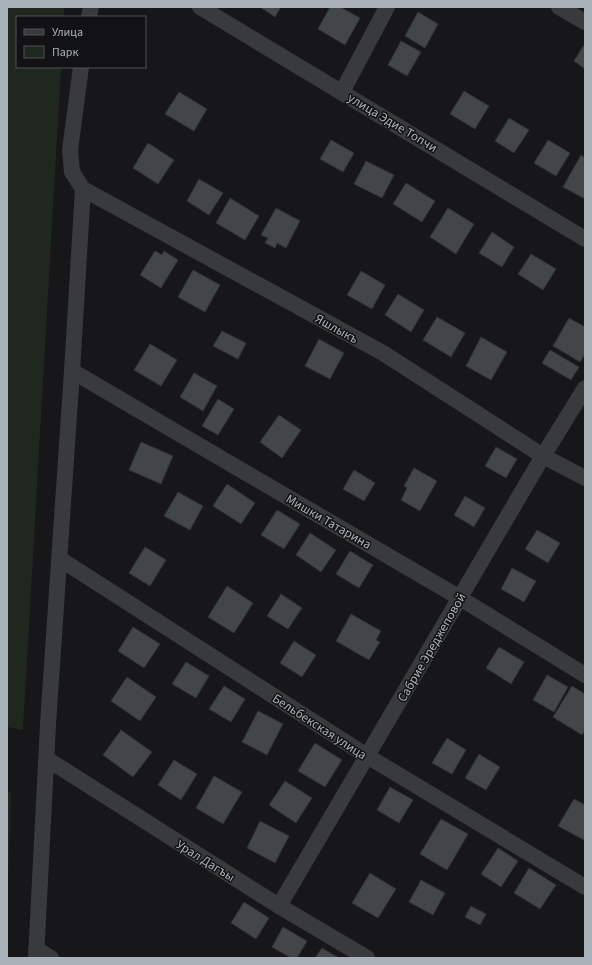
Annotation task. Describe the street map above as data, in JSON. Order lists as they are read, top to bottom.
{
  "streets": {
    "street": [
      "улица Эдие Топчи",
      "Яшлыкъ",
      "Мишки Татарина",
      "Сабрие Эреджеповой",
      "Бельбекская улица",
      "Урал Дагъы"
    ]
  },
  "crossings": [
    ["Яшлыкъ", "Сабрие Эреджеповой"],
    ["Мишки Татарина", "Сабрие Эреджеповой"],
    ["Сабрие Эреджеповой", "Бельбекская улица"],
    ["Сабрие Эреджеповой", "Урал Дагъы"]
  ],
  "legend": ["Улица", "Парк"]
}
